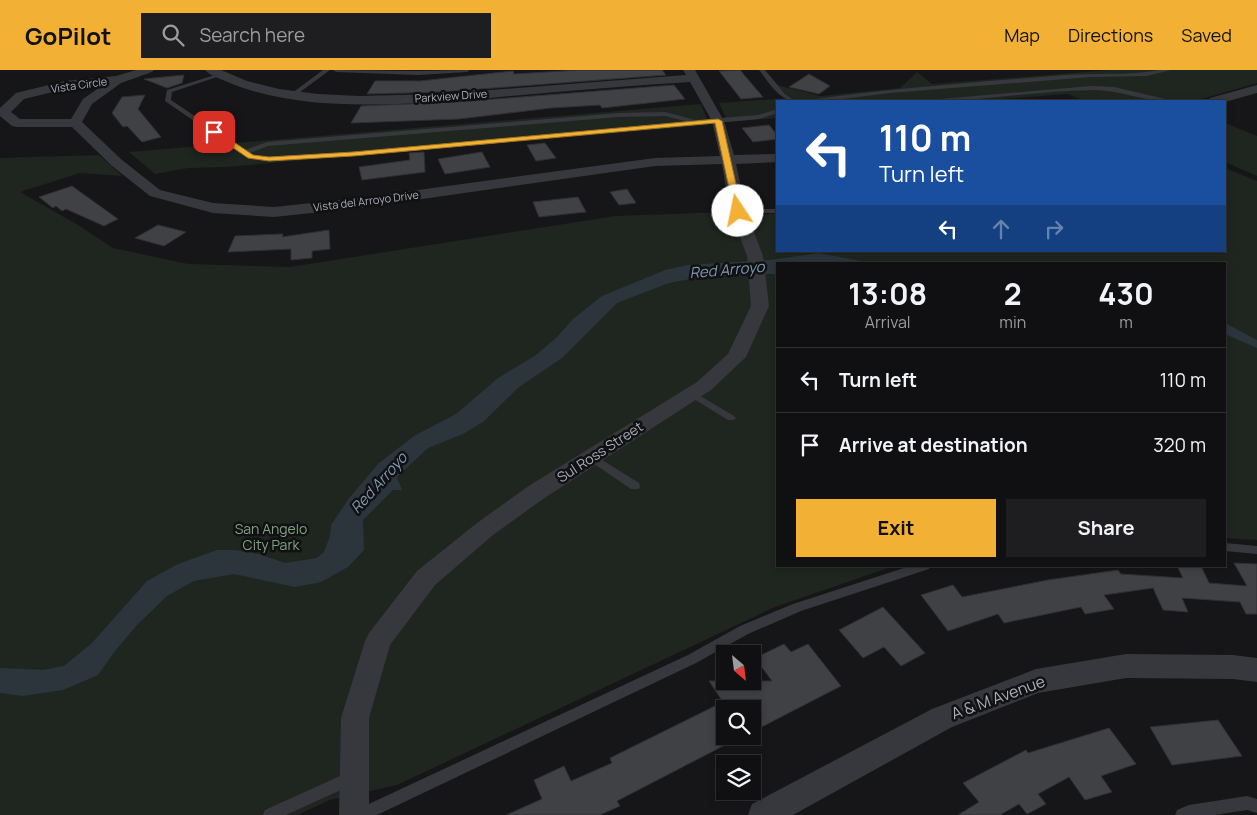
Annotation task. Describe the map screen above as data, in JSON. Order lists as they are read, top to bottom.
{
  "streets": {
    "street": [
      "Vista Circle",
      "Parkview Drive",
      "Vista del Arroyo Drive",
      "Sul Ross Street",
      "A & M Avenue"
    ]
  },
  "crossings": [
    ["Vista Circle", "Vista del Arroyo Drive"],
    ["Parkview Drive", "Sul Ross Street"],
    ["Vista del Arroyo Drive", "Sul Ross Street"]
  ],
  "water": ["Red Arroyo"],
  "parks": ["San Angelo City Park"],
  "north": "bottom right",
  "page": {
    "header": "GoPilot",
    "search": "Search here",
    "nav": ["Map", "Directions", "Saved"],
    "turn": ["110 m", "Turn left"],
    "eta": [
      "13:08",
      "Arrival",
      "2",
      "min",
      "430",
      "m"
    ],
    "list": [
      {
        "name": "Turn left",
        "value": "110 m"
      },
      {
        "name": "Arrive at destination",
        "value": "320 m"
      }
    ],
    "buttons": ["Exit", "Share"]
  }
}
